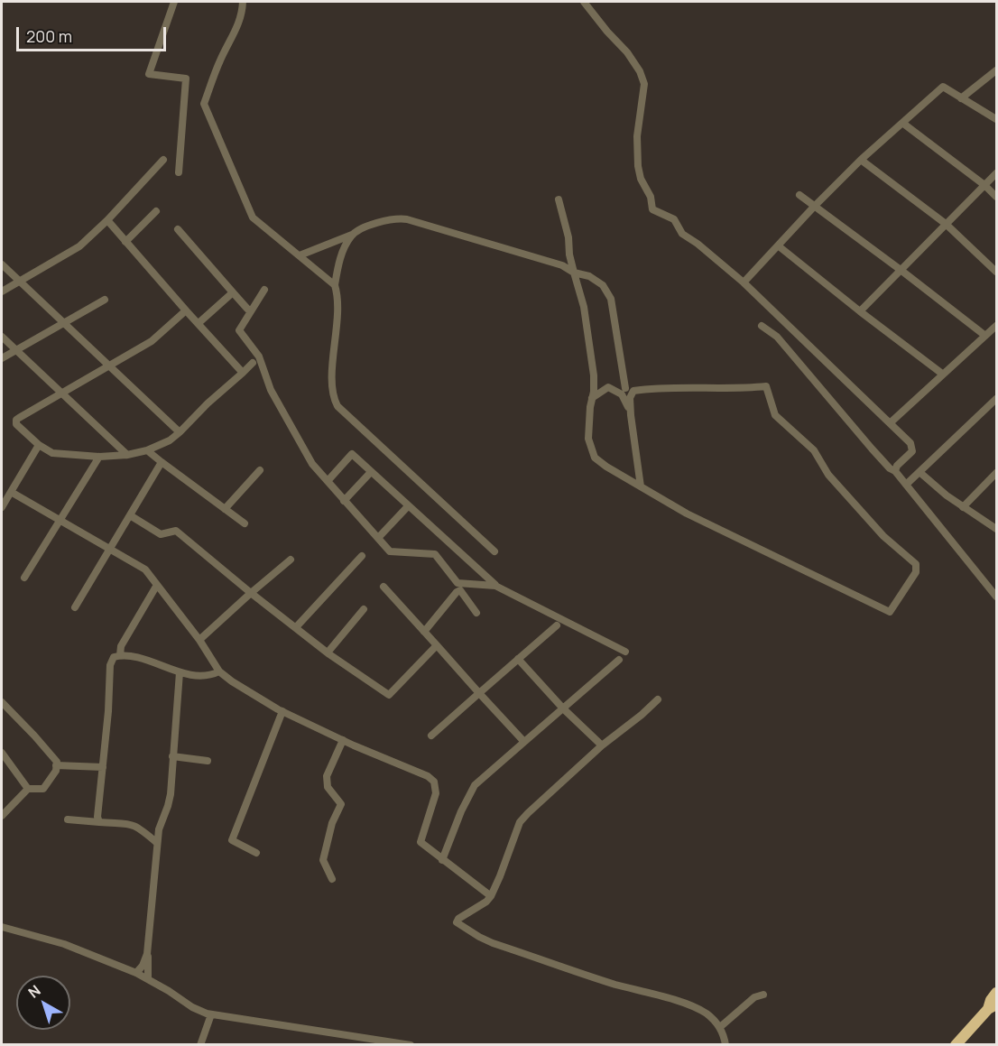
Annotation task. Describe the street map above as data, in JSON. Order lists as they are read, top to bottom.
{
  "scale_bar": "200 m",
  "north": "top left"
}
